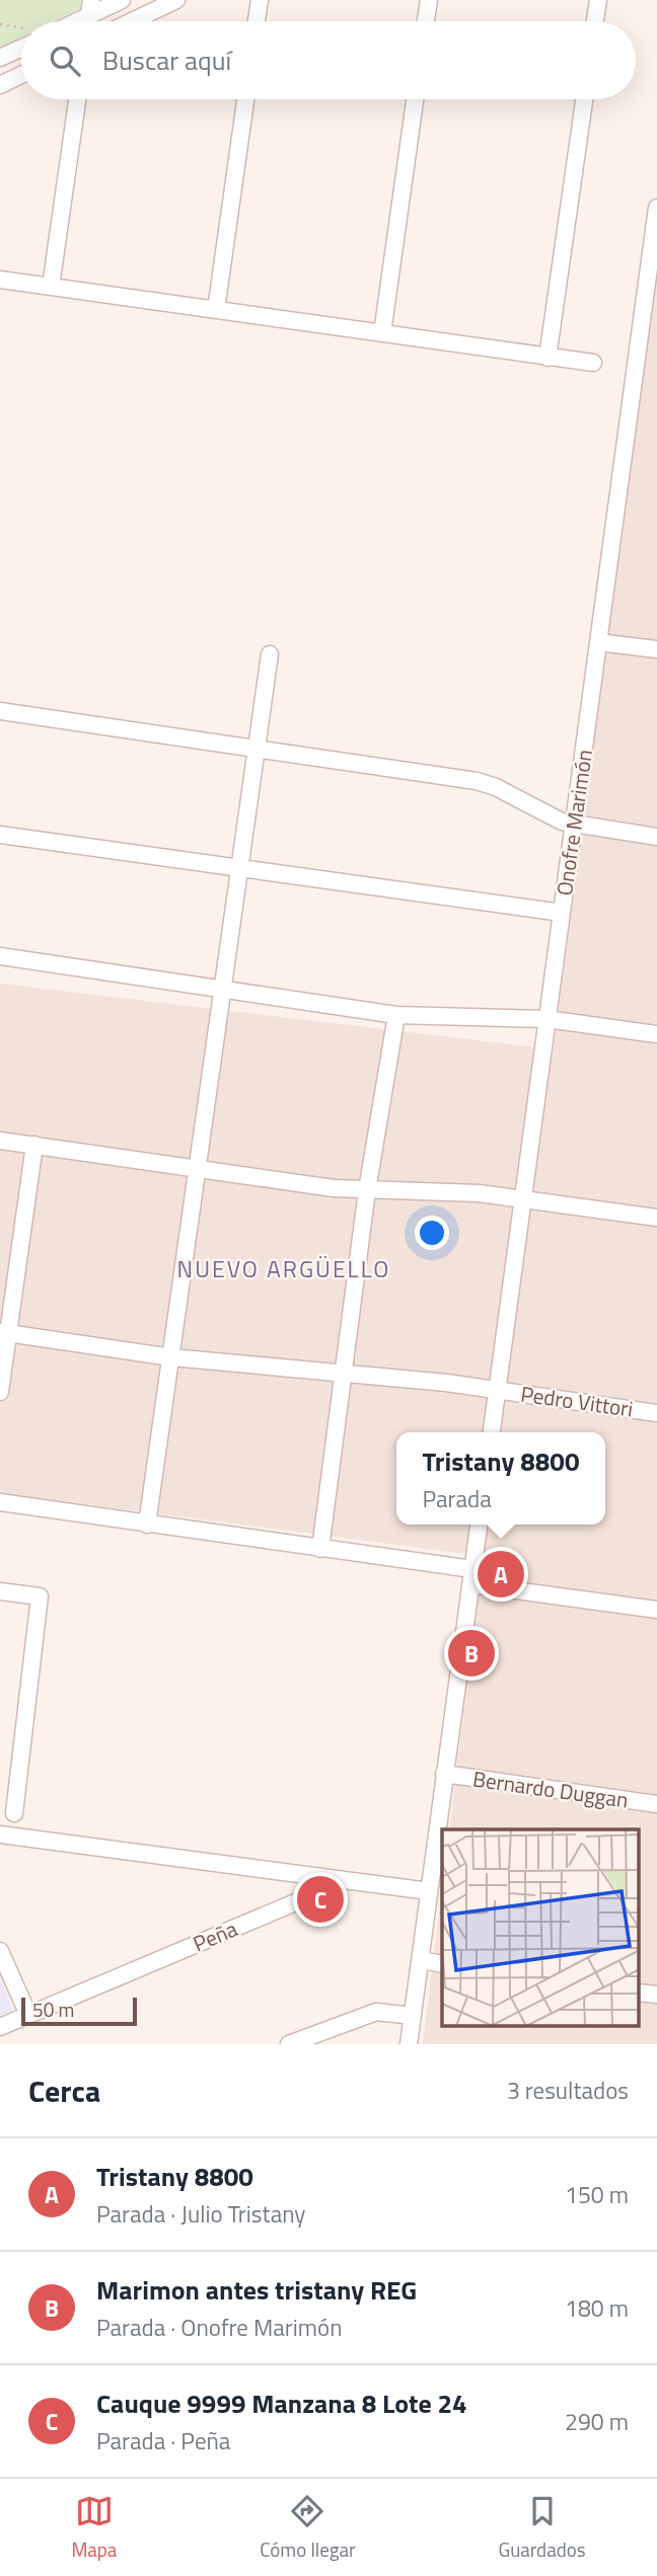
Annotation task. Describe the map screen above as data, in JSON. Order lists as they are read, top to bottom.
{
  "streets": {
    "street": [
      "Onofre Marimón",
      "Pedro Vittori",
      "Bernardo Duggan",
      "Peña"
    ]
  },
  "crossings": [
    ["Onofre Marimón", "Pedro Vittori"]
  ],
  "districts": ["NUEVO ARGÜELLO"],
  "scale_bar": "50 m",
  "page": {
    "search": "Buscar aquí",
    "popup": ["Tristany 8800", "Parada"],
    "pins": ["A", "B", "C"],
    "scale": "50 m",
    "heading": ["Cerca", "3 resultados"],
    "list": [
      {
        "mark": "A",
        "name": "Tristany 8800",
        "note": "Parada · Julio Tristany",
        "value": "150 m"
      },
      {
        "mark": "B",
        "name": "Marimon antes tristany REG",
        "note": "Parada · Onofre Marimón",
        "value": "180 m"
      },
      {
        "mark": "C",
        "name": "Cauque 9999 Manzana 8 Lote 24",
        "note": "Parada · Peña",
        "value": "290 m"
      }
    ],
    "nav": ["Mapa", "Cómo llegar", "Guardados"]
  }
}
